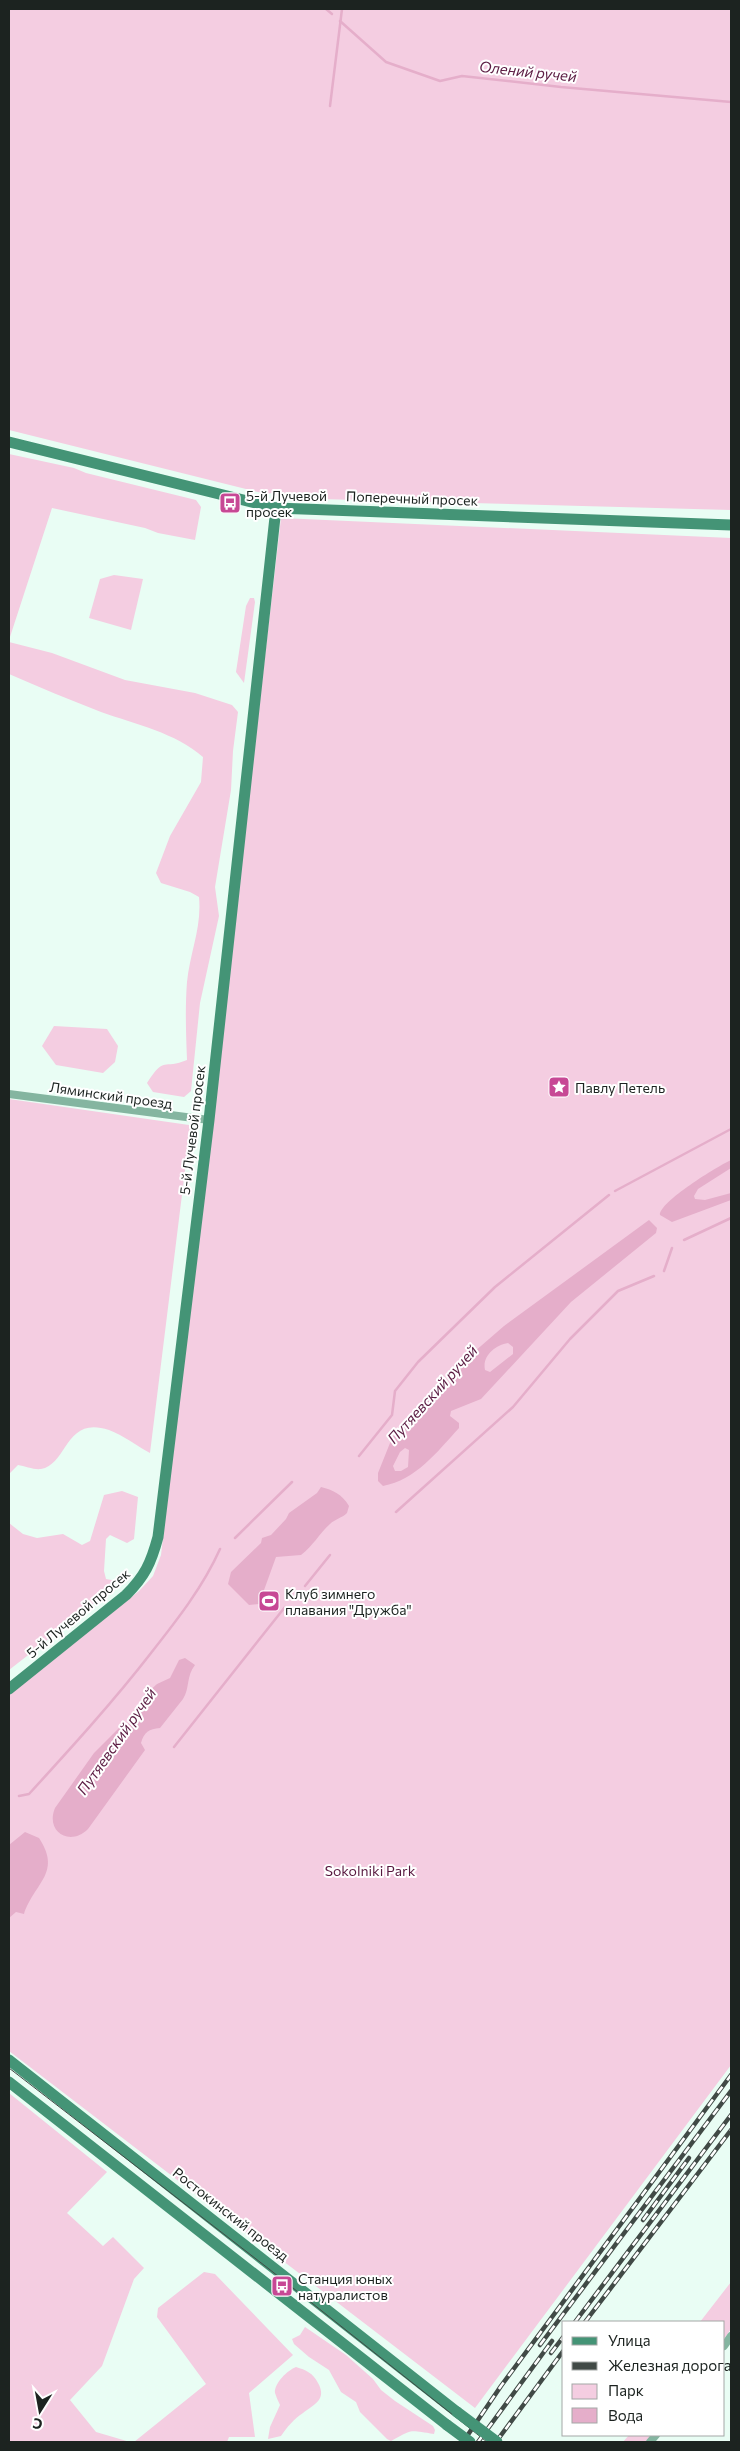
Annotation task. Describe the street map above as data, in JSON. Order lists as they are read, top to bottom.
{
  "streets": {
    "street": [
      "Поперечный просек",
      "Ляминский проезд",
      "5-й Лучевой просек",
      "Ростокинский проезд"
    ]
  },
  "crossings": [
    ["Поперечный просек", "5-й Лучевой просек"],
    ["Ляминский проезд", "5-й Лучевой просек"]
  ],
  "water": ["Олений ручей", "Путяевский ручей"],
  "parks": ["Sokolniki Park"],
  "places": {
    "bus stop": ["5-й Лучевой просек", "Станция юных натуралистов"],
    "place": ["Павлу Петель"],
    "sports": ["Клуб зимнего плавания \"Дружба\""]
  },
  "legend": [
    "Улица",
    "Железная дорога",
    "Парк",
    "Вода"
  ],
  "north": "bottom"
}
